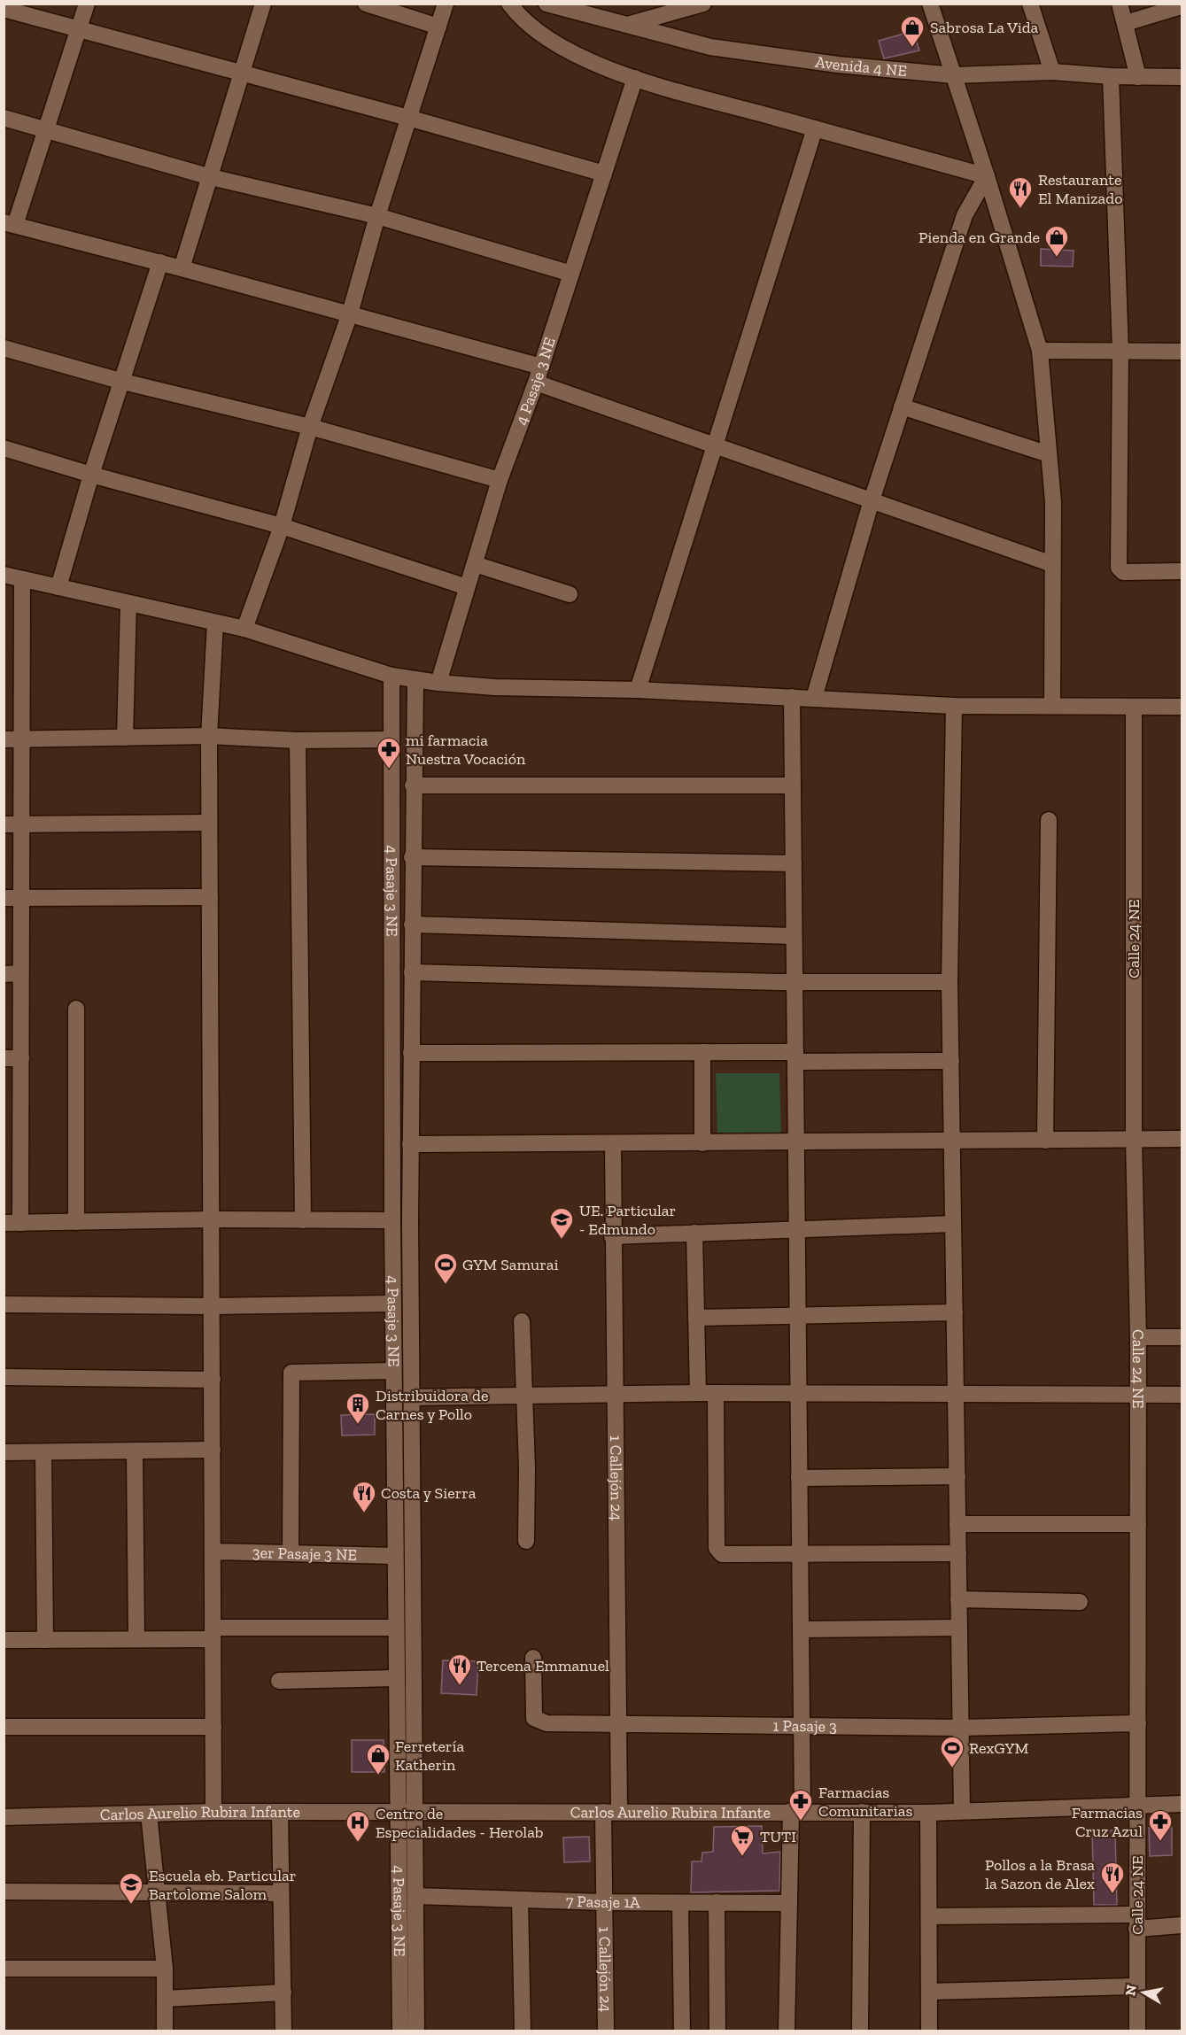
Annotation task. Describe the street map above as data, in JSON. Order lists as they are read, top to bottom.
{
  "streets": {
    "street": [
      "Avenida 4 NE",
      "4 Pasaje 3 NE",
      "Calle 24 NE",
      "1 Callejón 24",
      "3er Pasaje 3 NE",
      "1 Pasaje 3",
      "Carlos Aurelio Rubira Infante",
      "7 Pasaje 1A"
    ]
  },
  "crossings": [
    ["4 Pasaje 3 NE", "3er Pasaje 3 NE"],
    ["4 Pasaje 3 NE", "Carlos Aurelio Rubira Infante"],
    ["4 Pasaje 3 NE", "7 Pasaje 1A"],
    ["Calle 24 NE", "1 Pasaje 3"],
    ["Calle 24 NE", "Carlos Aurelio Rubira Infante"],
    ["1 Callejón 24", "1 Pasaje 3"],
    ["1 Callejón 24", "Carlos Aurelio Rubira Infante"],
    ["1 Callejón 24", "7 Pasaje 1A"]
  ],
  "places": {
    "shop": ["Sabrosa La Vida", "Pienda en Grande", "Ferretería Katherin"],
    "restaurant": [
      "Restaurante El Manizado",
      "Costa y Sierra",
      "Tercena Emmanuel",
      "Pollos a la Brasa la Sazon de Alex"
    ],
    "pharmacy": ["mi farmacia Nuestra Vocación", "Farmacias Comunitarias", "Farmacias Cruz Azul"],
    "school or university": ["UE. Particular - Edmundo", "Escuela eb. Particular Bartolome Salom"],
    "sports": ["GYM Samurai", "RexGYM"],
    "building": ["Distribuidora de Carnes y Pollo"],
    "hospital": ["Centro de Especialidades - Herolab"],
    "supermarket": ["TUTI"]
  },
  "north": "left"
}
